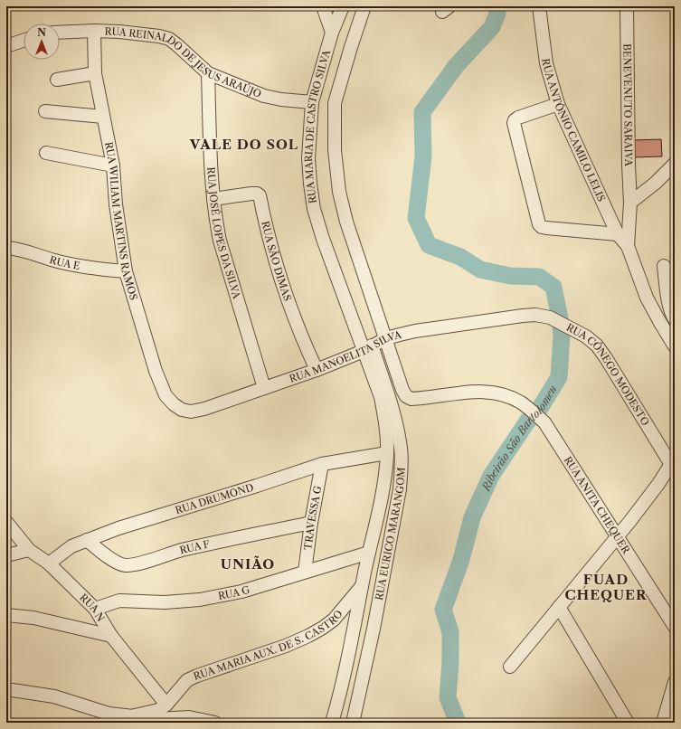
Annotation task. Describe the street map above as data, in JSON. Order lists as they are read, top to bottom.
{
  "streets": {
    "street": [
      "RUA REINALDO DE JESUS ARAÚJO",
      "BENEVENUTO SARAIVA",
      "RUA MARIA DE CASTRO SILVA",
      "RUA ANTÔNIO CAMILO LELIS",
      "RUA WILIAM MARTINS RAMOS",
      "RUA JOSÉ LOPES DA SILVA",
      "RUA SÃO DIMAS",
      "RUA E",
      "RUA MANOELITA SILVA",
      "RUA CÔNEGO MODESTO",
      "RUA DRUMOND",
      "RUA ANITA CHEQUER",
      "TRAVESSA G",
      "RUA EURICO MARANGOM",
      "RUA F",
      "RUA G",
      "RUA N",
      "RUA MARIA AUX. DE S. CASTRO"
    ]
  },
  "crossings": [
    ["RUA REINALDO DE JESUS ARAÚJO", "RUA MARIA DE CASTRO SILVA"],
    ["RUA REINALDO DE JESUS ARAÚJO", "RUA WILIAM MARTINS RAMOS"],
    ["RUA REINALDO DE JESUS ARAÚJO", "RUA JOSÉ LOPES DA SILVA"],
    ["BENEVENUTO SARAIVA", "RUA ANTÔNIO CAMILO LELIS"],
    ["RUA MARIA DE CASTRO SILVA", "RUA MANOELITA SILVA"],
    ["RUA MARIA DE CASTRO SILVA", "RUA ANITA CHEQUER"],
    ["RUA MARIA DE CASTRO SILVA", "RUA EURICO MARANGOM"],
    ["RUA WILIAM MARTINS RAMOS", "RUA E"],
    ["RUA WILIAM MARTINS RAMOS", "RUA MANOELITA SILVA"],
    ["RUA JOSÉ LOPES DA SILVA", "RUA SÃO DIMAS"],
    ["RUA JOSÉ LOPES DA SILVA", "RUA MANOELITA SILVA"],
    ["RUA SÃO DIMAS", "RUA MANOELITA SILVA"],
    ["RUA MANOELITA SILVA", "RUA CÔNEGO MODESTO"],
    ["RUA MANOELITA SILVA", "RUA ANITA CHEQUER"],
    ["RUA MANOELITA SILVA", "RUA EURICO MARANGOM"],
    ["RUA DRUMOND", "TRAVESSA G"],
    ["RUA DRUMOND", "RUA EURICO MARANGOM"],
    ["RUA DRUMOND", "RUA F"],
    ["RUA DRUMOND", "RUA N"],
    ["TRAVESSA G", "RUA F"],
    ["TRAVESSA G", "RUA G"],
    ["RUA EURICO MARANGOM", "RUA G"],
    ["RUA EURICO MARANGOM", "RUA MARIA AUX. DE S. CASTRO"],
    ["RUA G", "RUA N"],
    ["RUA N", "RUA MARIA AUX. DE S. CASTRO"]
  ],
  "districts": ["VALE DO SOL", "UNIÃO", "FUAD CHEQUER"],
  "water": ["Ribeirão São Bartolomeu"],
  "north": "top"
}
